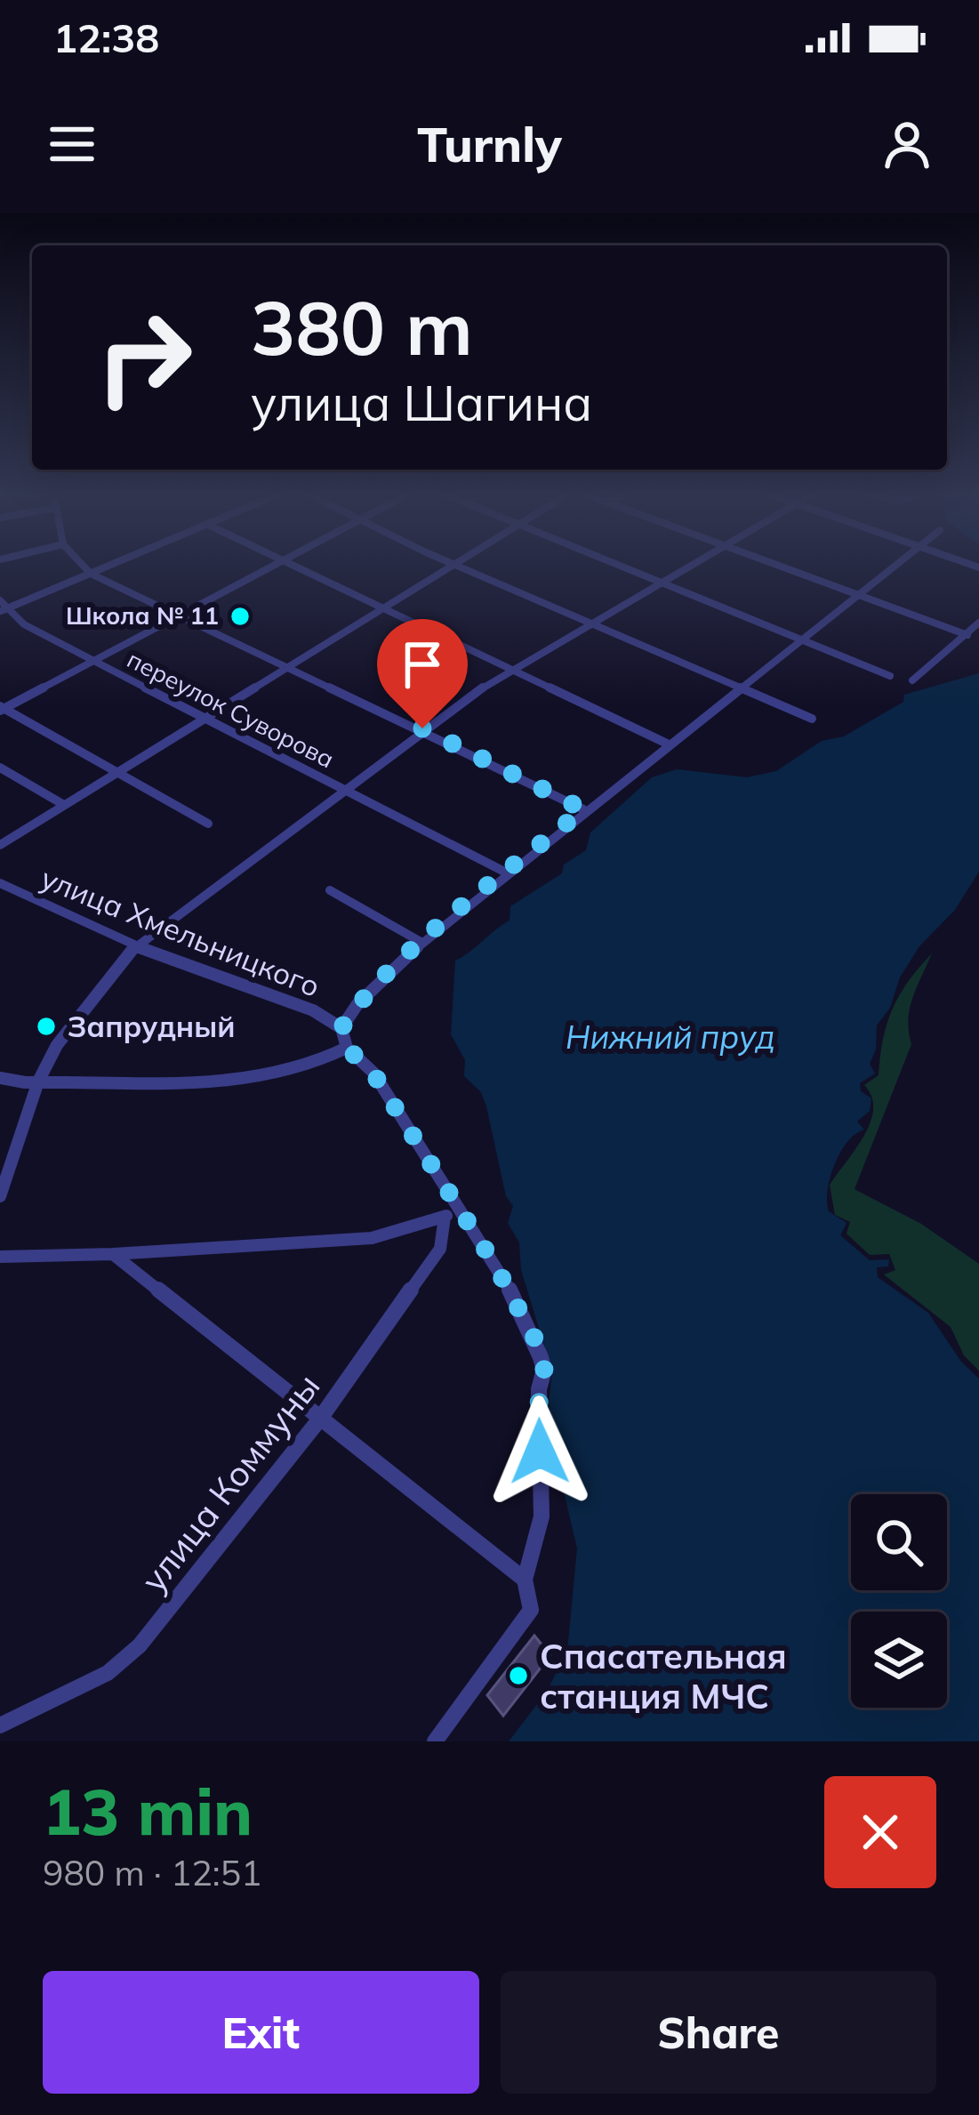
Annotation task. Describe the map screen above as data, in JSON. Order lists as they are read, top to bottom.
{
  "streets": {
    "street": ["переулок Суворова", "улица Хмельницкого", "улица Коммуны"]
  },
  "water": ["Нижний пруд"],
  "places": ["Школа № 11", "Запрудный", "Спасательная станция МЧС"],
  "page": {
    "status": "12:38",
    "header": "Turnly",
    "turn": ["380 m", "улица Шагина"],
    "heading": ["13 min", "980 m · 12:51"],
    "buttons": ["Exit", "Share"]
  }
}
